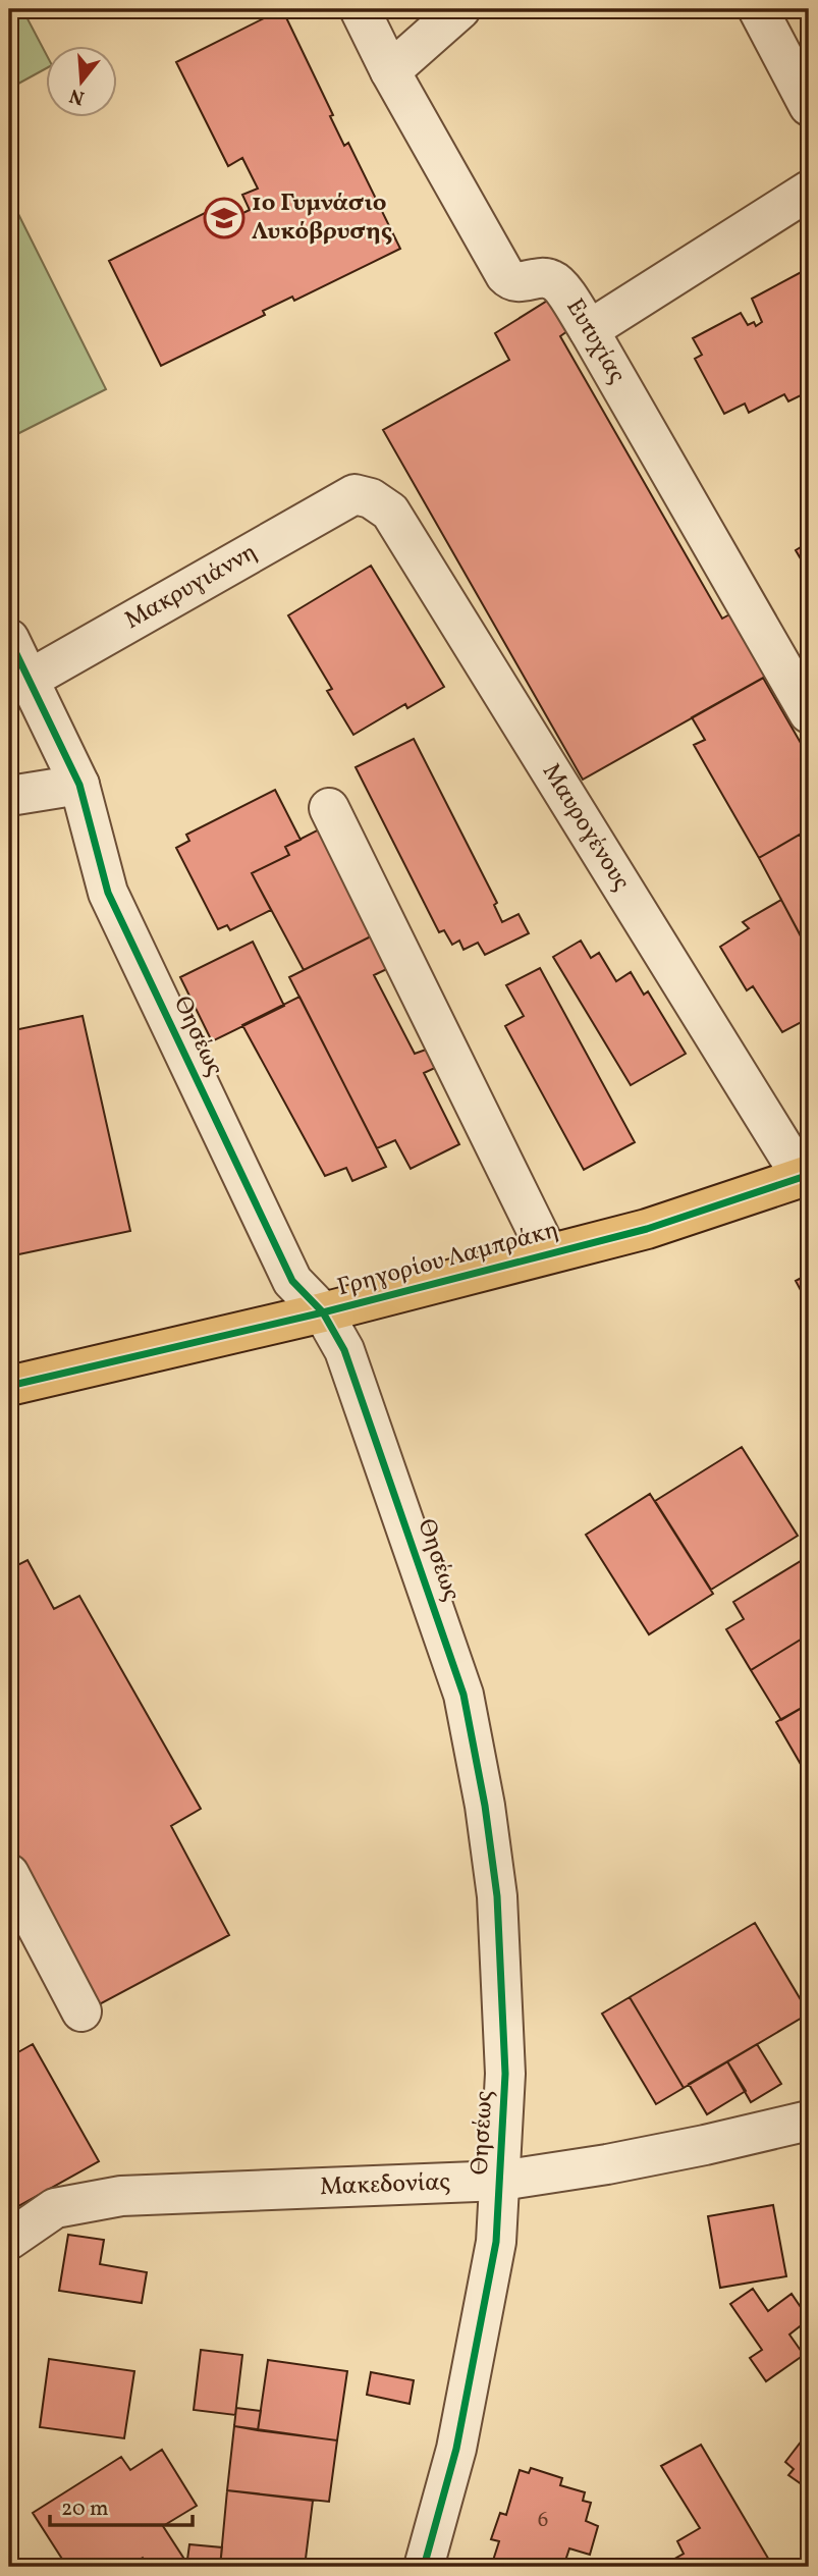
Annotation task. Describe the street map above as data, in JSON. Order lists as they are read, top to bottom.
{
  "streets": {
    "main road": ["Γρηγορίου Λαμπράκη"],
    "street": [
      "Ευτυχίας",
      "Μακρυγιάννη",
      "Μαυρογένους",
      "Θησέως",
      "Μακεδονίας"
    ]
  },
  "crossings": [
    ["Μακρυγιάννη", "Μαυρογένους"],
    ["Μακρυγιάννη", "Θησέως"],
    ["Μαυρογένους", "Γρηγορίου Λαμπράκη"],
    ["Θησέως", "Γρηγορίου Λαμπράκη"],
    ["Θησέως", "Μακεδονίας"]
  ],
  "places": {
    "school or university": ["1ο Γυμνάσιο Λυκόβρυσης"]
  },
  "house_numbers": ["6"],
  "scale_bar": "20 m",
  "north": "bottom"
}
